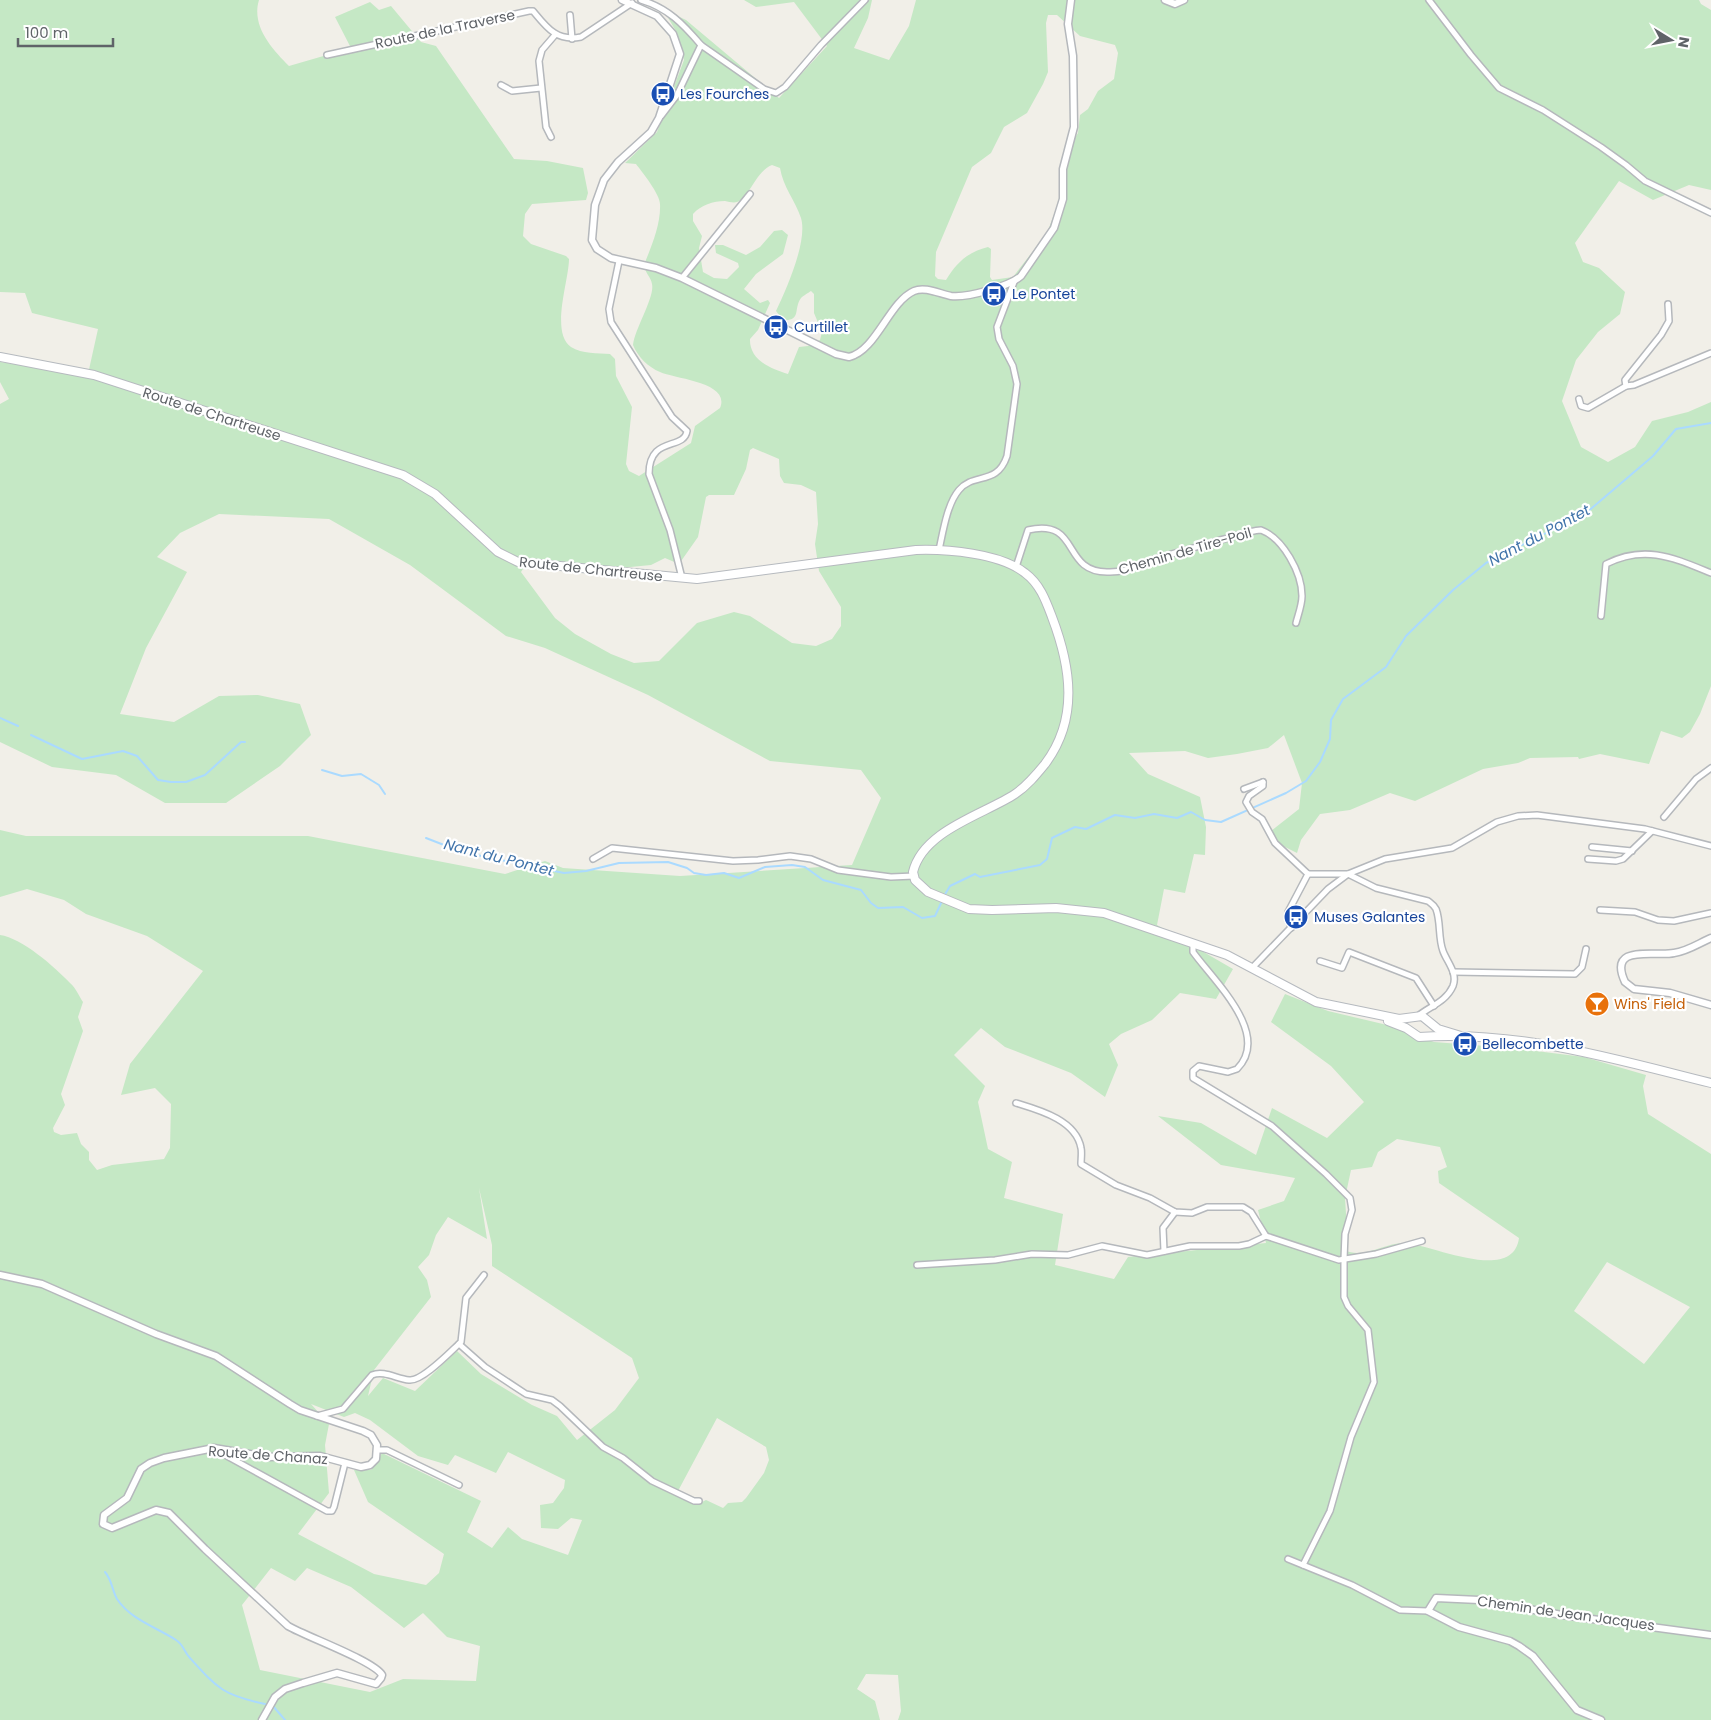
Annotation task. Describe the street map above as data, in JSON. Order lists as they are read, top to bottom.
{
  "streets": {
    "main road": ["Route de Chartreuse"],
    "street": [
      "Route de la Traverse",
      "Chemin de Tire-Poil",
      "Route de Chanaz",
      "Chemin de Jean Jacques"
    ]
  },
  "crossings": [
    ["Route de Chartreuse", "Chemin de Tire-Poil"]
  ],
  "water": ["Nant du Pontet"],
  "places": {
    "bus stop": [
      "Les Fourches",
      "Le Pontet",
      "Curtillet",
      "Muses Galantes",
      "Bellecombette"
    ],
    "bar": ["Wins' Field"]
  },
  "scale_bar": "100 m",
  "north": "right"
}
